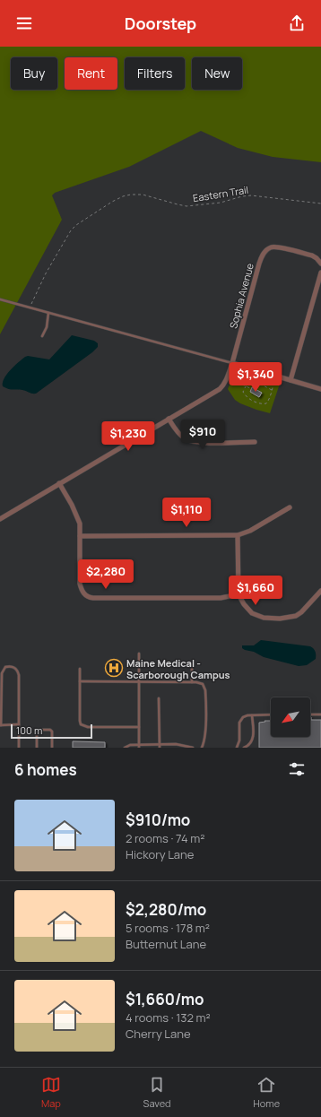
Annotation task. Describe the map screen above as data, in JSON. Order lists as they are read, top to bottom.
{
  "streets": {
    "street": ["Sophia Avenue"],
    "path": ["Eastern Trail"]
  },
  "places": {
    "hospital": ["Maine Medical - Scarborough Campus"]
  },
  "scale_bar": "100 m",
  "north": "bottom left",
  "page": {
    "header": "Doorstep",
    "chip": [
      "Buy",
      "Rent",
      "Filters",
      "New"
    ],
    "price": [
      "$1,340",
      "$910",
      "$1,230",
      "$1,110",
      "$2,280",
      "$1,660"
    ],
    "scale": "100 m",
    "heading": "6 homes",
    "list": [
      {
        "name": "$910/mo",
        "note": "2 rooms · 74 m² · Hickory Lane"
      },
      {
        "name": "$2,280/mo",
        "note": "5 rooms · 178 m² · Butternut Lane"
      },
      {
        "name": "$1,660/mo",
        "note": "4 rooms · 132 m² · Cherry Lane"
      }
    ],
    "tabs": ["Map", "Saved", "Home"]
  }
}
